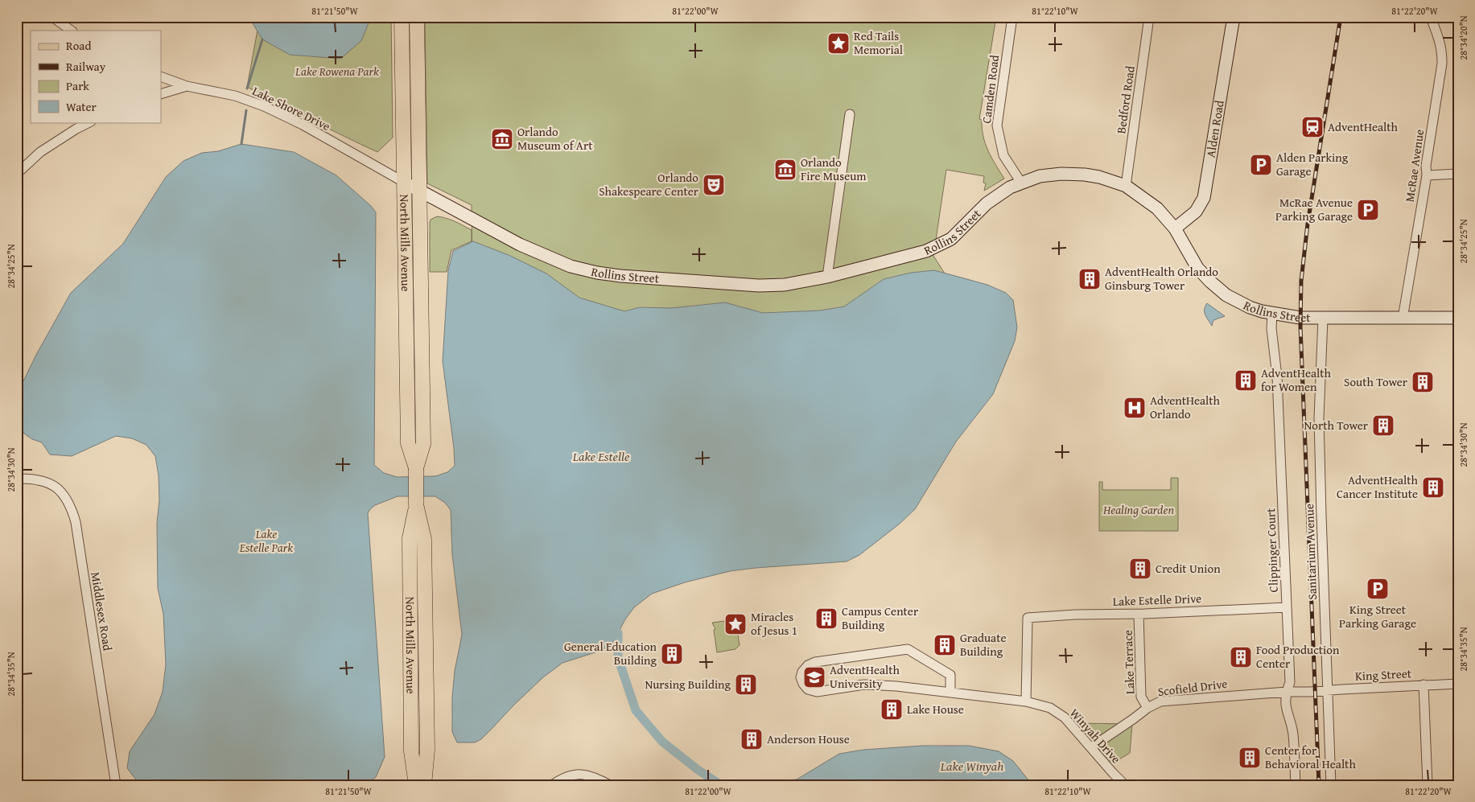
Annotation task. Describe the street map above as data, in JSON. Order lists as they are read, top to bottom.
{
  "streets": {
    "main road": ["North Mills Avenue"],
    "street": [
      "Camden Road",
      "Bedford Road",
      "Lake Shore Drive",
      "Alden Road",
      "McRae Avenue",
      "Rollins Street",
      "Clippinger Court",
      "Sanitarium Avenue",
      "Lake Estelle Drive",
      "Middlesex Road",
      "Lake Terrace",
      "King Street",
      "Scofield Drive",
      "Winyah Drive"
    ]
  },
  "crossings": [
    ["Camden Road", "Rollins Street"],
    ["Bedford Road", "Rollins Street"],
    ["Lake Shore Drive", "Rollins Street"],
    ["Lake Shore Drive", "North Mills Avenue"],
    ["Alden Road", "Rollins Street"],
    ["McRae Avenue", "Rollins Street"],
    ["Rollins Street", "North Mills Avenue"],
    ["Rollins Street", "Clippinger Court"],
    ["Rollins Street", "Sanitarium Avenue"],
    ["Clippinger Court", "Lake Estelle Drive"],
    ["Clippinger Court", "King Street"],
    ["Clippinger Court", "Scofield Drive"],
    ["Sanitarium Avenue", "King Street"],
    ["Lake Estelle Drive", "Lake Terrace"],
    ["Lake Estelle Drive", "Winyah Drive"],
    ["Lake Terrace", "Scofield Drive"],
    ["King Street", "Scofield Drive"],
    ["Scofield Drive", "Winyah Drive"]
  ],
  "water": ["Lake Estelle", "Lake Winyah"],
  "parks": ["Lake Rowena Park", "Healing Garden", "Lake Estelle Park"],
  "places": {
    "place": ["Red Tails Memorial", "Miracles of Jesus 1"],
    "station": ["AdventHealth"],
    "museum": ["Orlando Museum of Art", "Orlando Fire Museum"],
    "parking": ["Alden Parking Garage", "McRae Avenue Parking Garage", "King Street Parking Garage"],
    "theatre": ["Orlando Shakespeare Center"],
    "building": [
      "AdventHealth Orlando Ginsburg Tower",
      "AdventHealth for Women",
      "South Tower",
      "North Tower",
      "AdventHealth Cancer Institute",
      "Credit Union",
      "Campus Center Building",
      "Graduate Building",
      "General Education Building",
      "Food Production Center",
      "Nursing Building",
      "Lake House",
      "Anderson House",
      "Center for Behavioral Health"
    ],
    "hospital": ["AdventHealth Orlando"],
    "school or university": ["AdventHealth University"]
  },
  "legend": [
    "Road",
    "Railway",
    "Park",
    "Water"
  ],
  "coordinates": [
    "81°21'50\"W",
    "81°22'00\"W",
    "81°22'10\"W",
    "81°22'20\"W",
    "28°34'20\"N",
    "28°34'25\"N",
    "28°34'30\"N",
    "28°34'35\"N"
  ]
}
